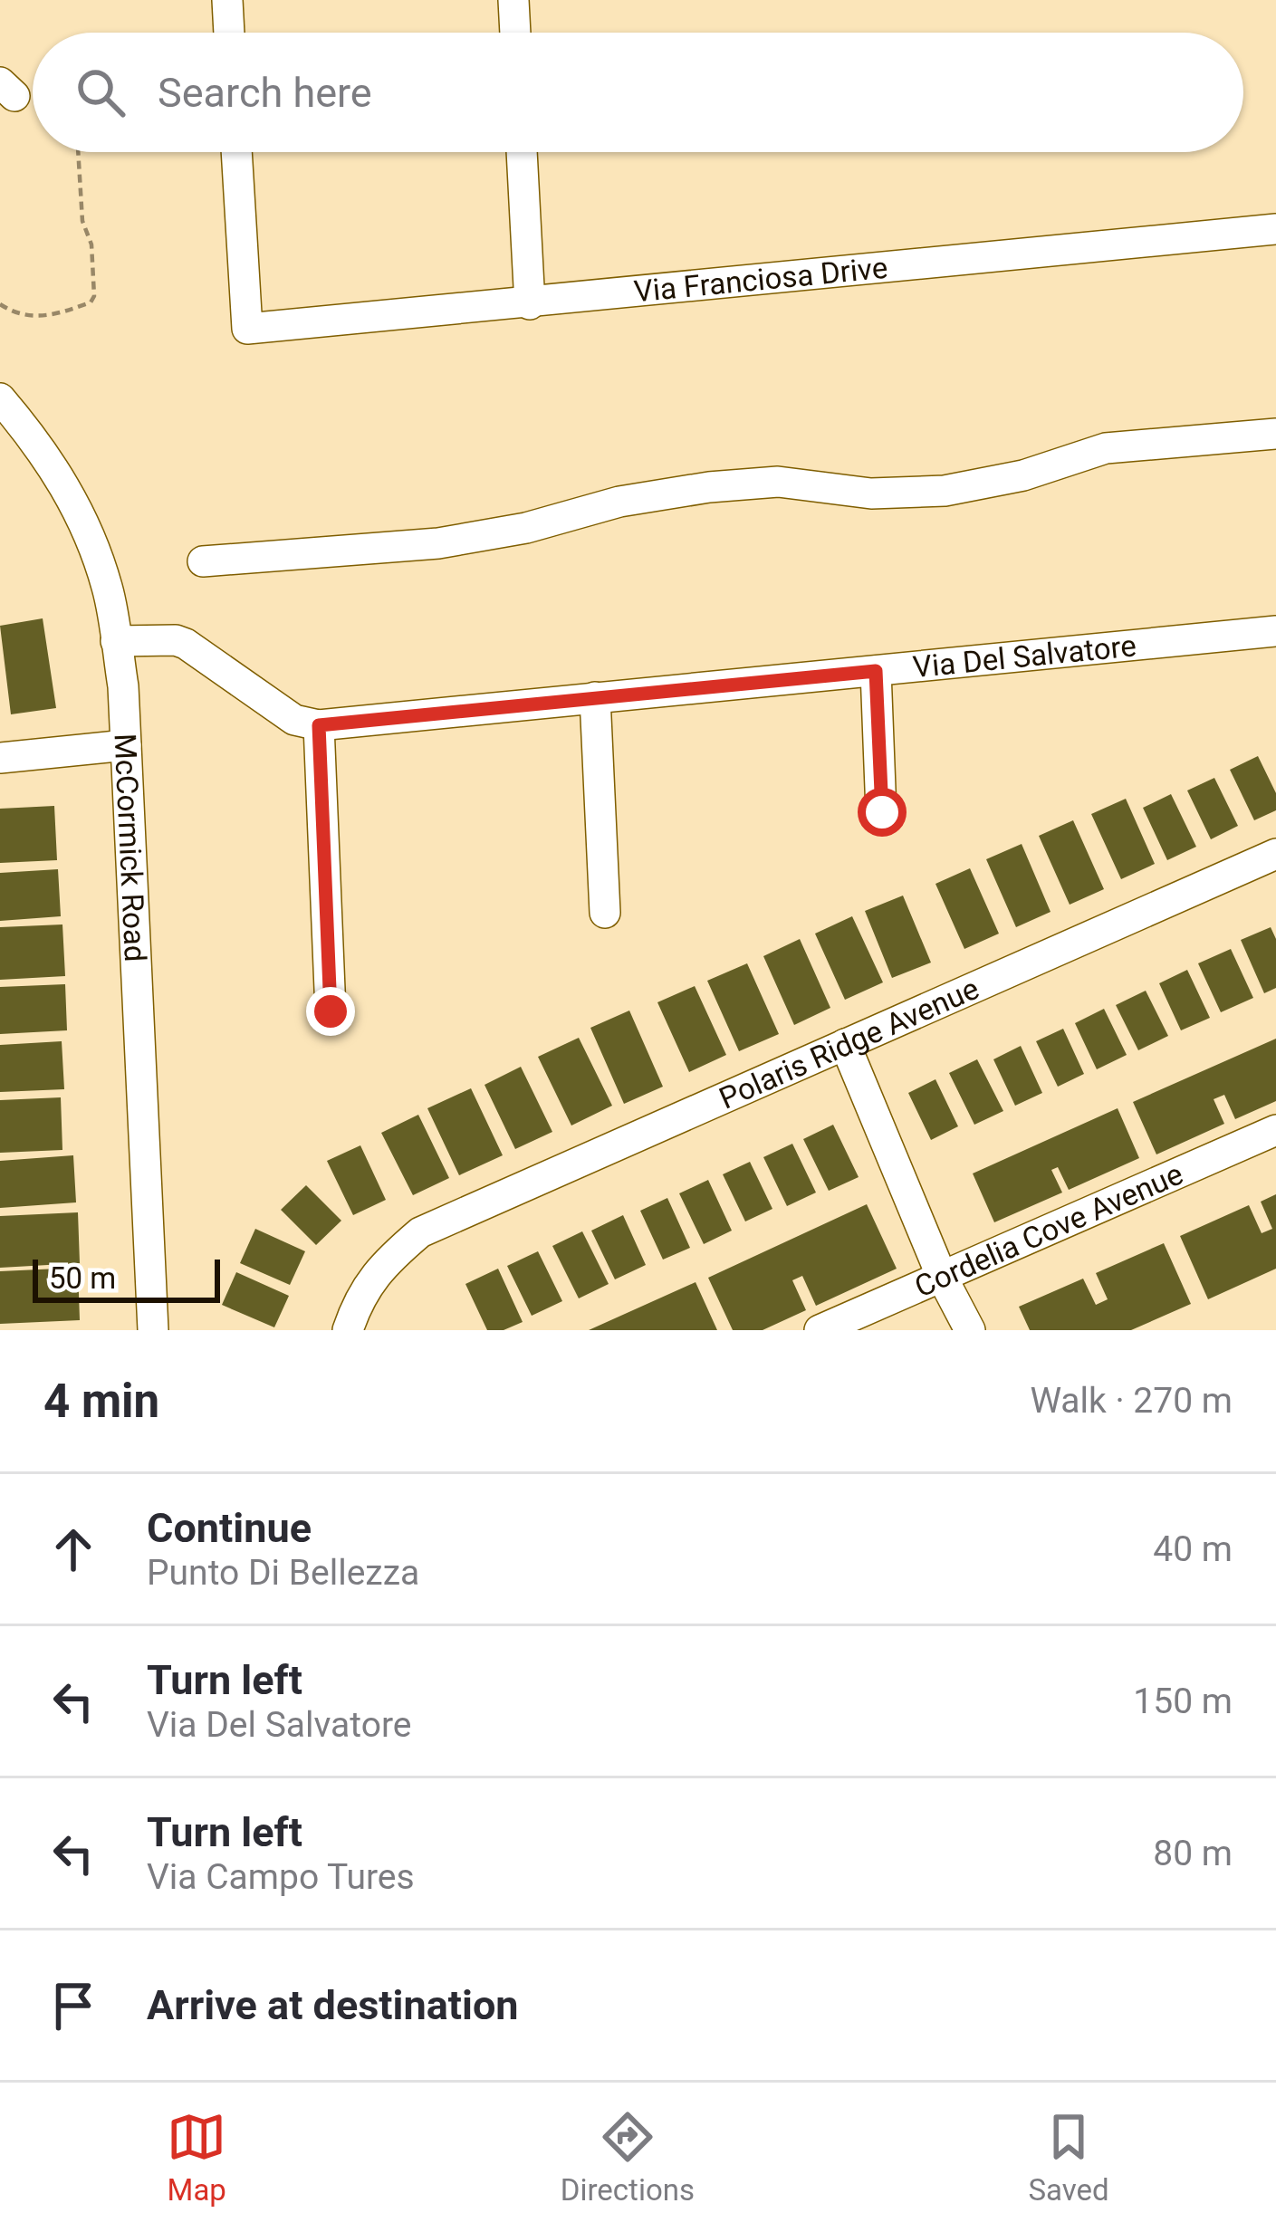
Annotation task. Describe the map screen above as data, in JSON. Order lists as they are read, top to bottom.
{
  "streets": {
    "street": [
      "Via Franciosa Drive",
      "Via Del Salvatore",
      "McCormick Road",
      "Polaris Ridge Avenue",
      "Cordelia Cove Avenue"
    ]
  },
  "scale_bar": "50 m",
  "page": {
    "search": "Search here",
    "scale": "50 m",
    "heading": ["4 min", "Walk · 270 m"],
    "list": [
      ["Continue", "Punto Di Bellezza", "40 m"],
      ["Turn left", "Via Del Salvatore", "150 m"],
      ["Turn left", "Via Campo Tures", "80 m"],
      "Arrive at destination"
    ],
    "nav": ["Map", "Directions", "Saved"]
  }
}
